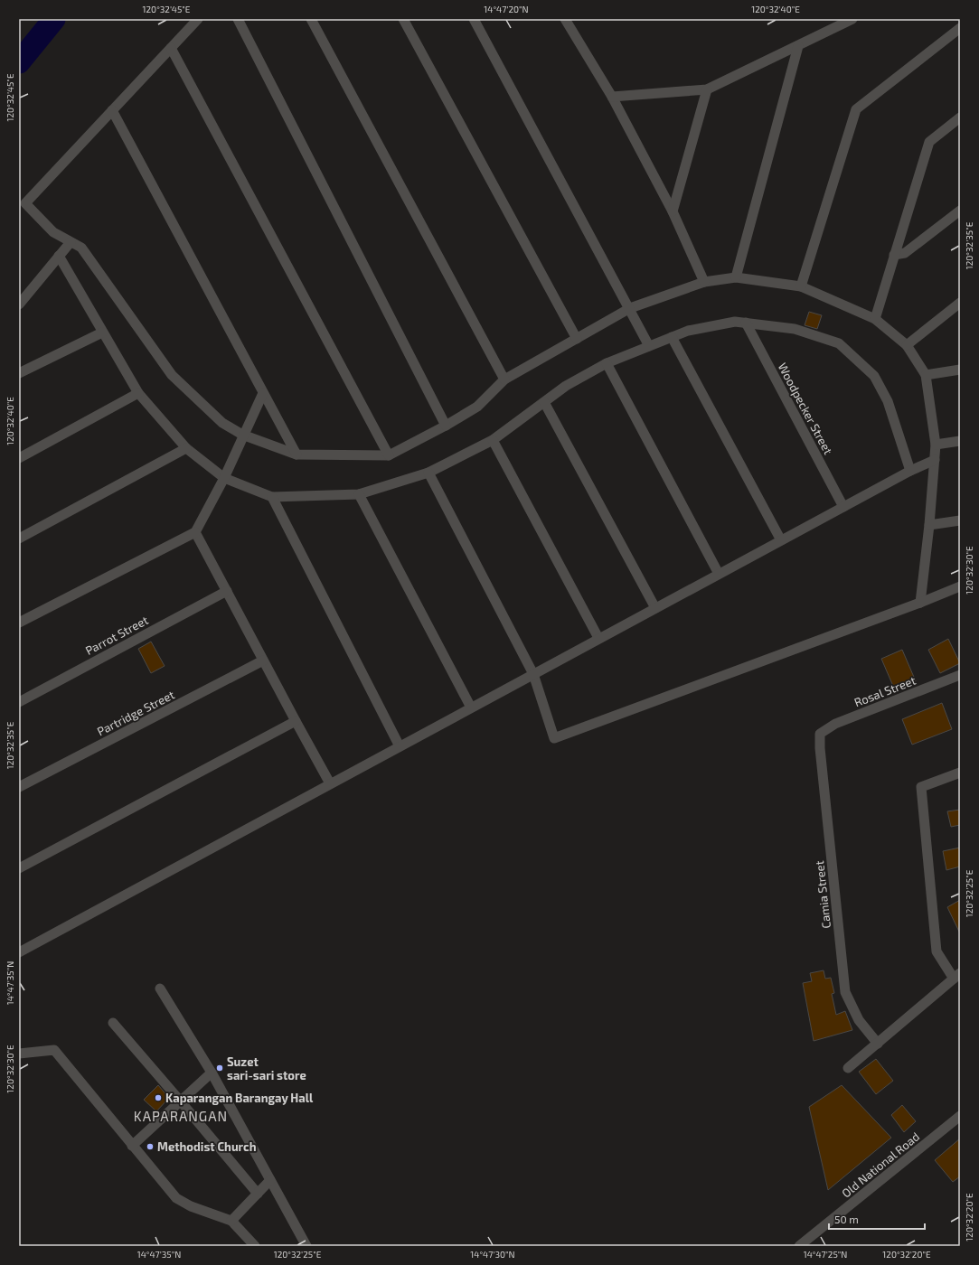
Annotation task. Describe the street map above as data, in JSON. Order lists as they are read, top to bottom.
{
  "streets": {
    "street": [
      "Woodpecker Street",
      "Parrot Street",
      "Rosal Street",
      "Partridge Street",
      "Camia Street",
      "Old National Road"
    ]
  },
  "crossings": [
    ["Rosal Street", "Camia Street"]
  ],
  "districts": ["KAPARANGAN"],
  "places": ["Suzet sari-sari store", "Kaparangan Barangay Hall", "Methodist Church"],
  "scale_bar": "50 m",
  "coordinates": [
    "120°32'45\"E",
    "14°47'20\"N",
    "120°32'40\"E",
    "120°32'35\"E",
    "120°32'30\"E",
    "120°32'25\"E",
    "14°47'35\"N",
    "120°32'20\"E",
    "14°47'30\"N",
    "14°47'25\"N"
  ]
}
